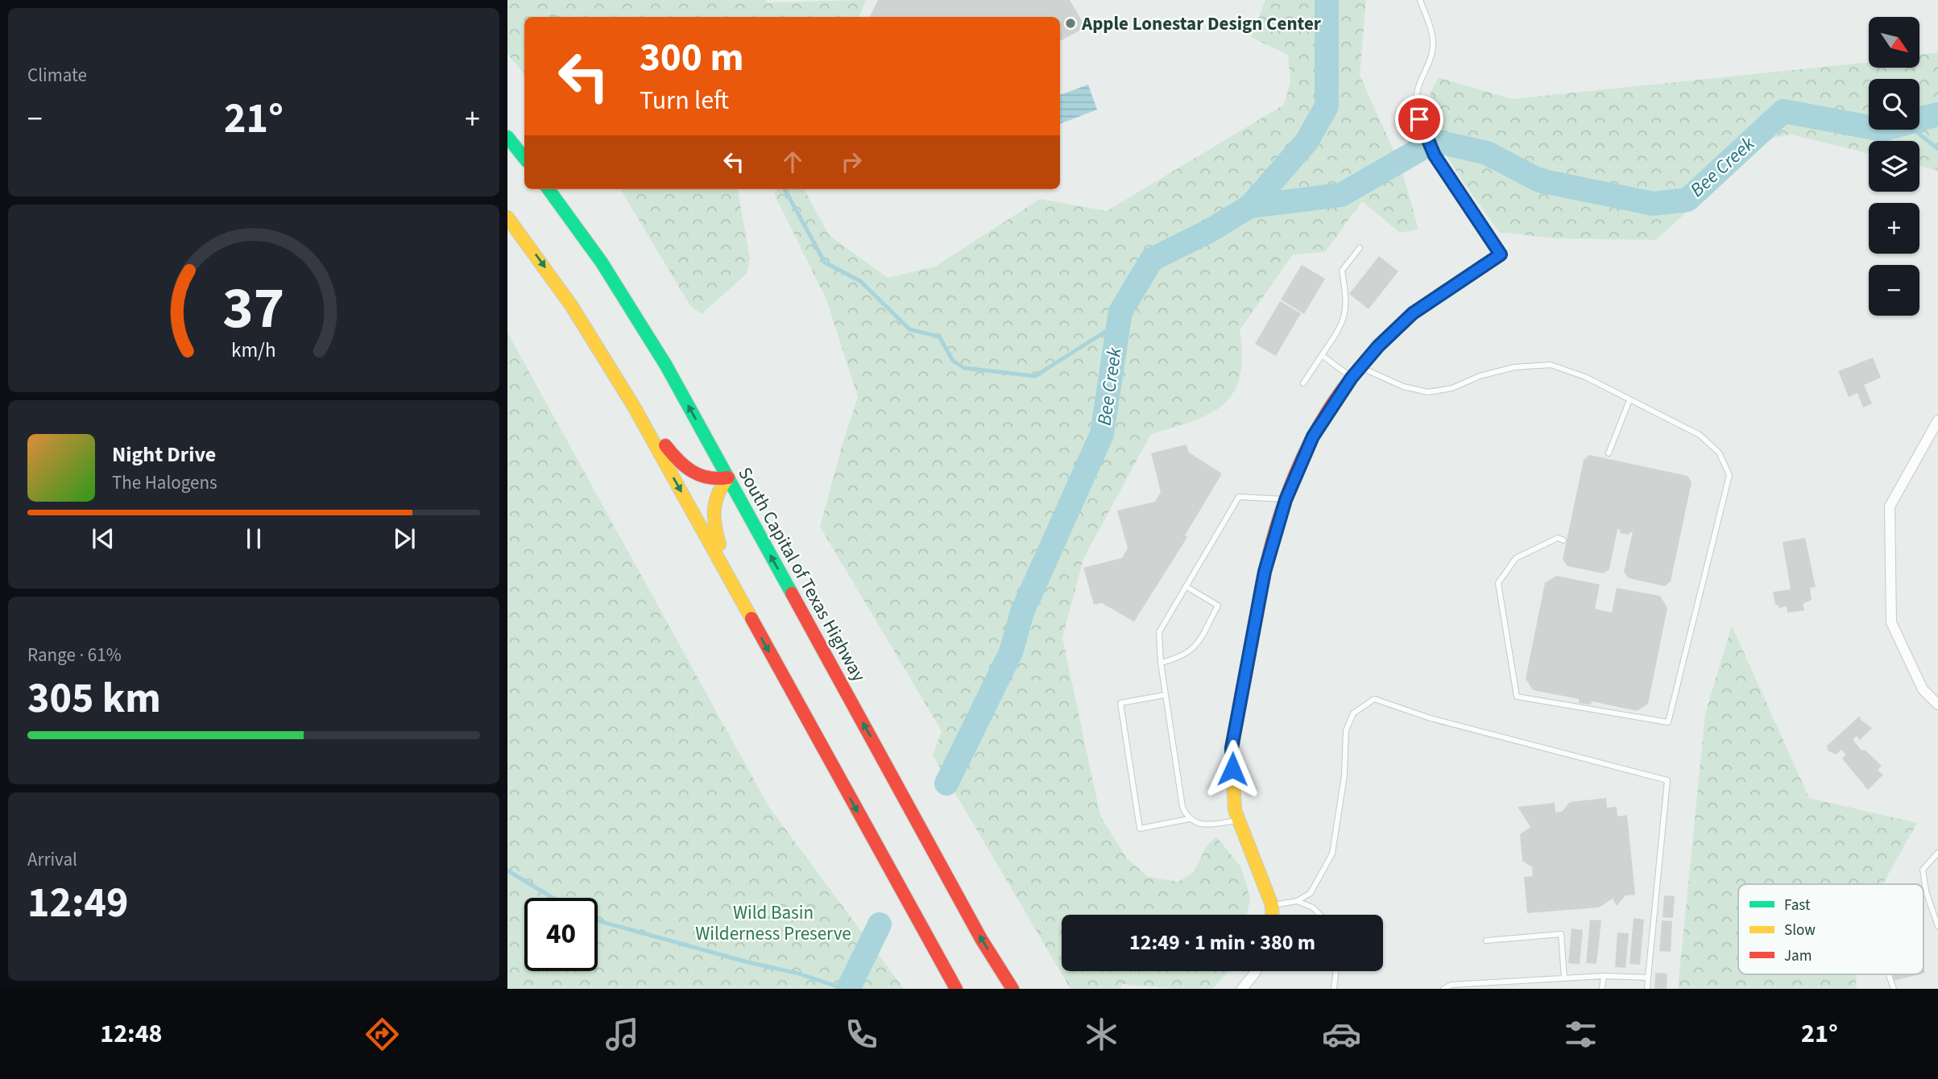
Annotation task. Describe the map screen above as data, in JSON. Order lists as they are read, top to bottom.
{
  "streets": {
    "main road": ["South Capital of Texas Highway"]
  },
  "water": ["Bee Creek"],
  "parks": ["Wild Basin Wilderness Preserve"],
  "places": ["Apple Lonestar Design Center"],
  "legend": ["Fast", "Slow", "Jam"],
  "north": "bottom right",
  "page": {
    "tile": [
      "Climate",
      ["Range · 61%", "305 km"],
      ["Arrival", "12:49"]
    ],
    "map_buttons": ["+", "−"],
    "turn": ["300 m", "Turn left"],
    "heat": ["−", "21°", "+"],
    "song": ["Night Drive", "The Halogens"],
    "limit": "40",
    "trip": "12:49 · 1 min · 380 m",
    "tabs": ["12:48", "21°"],
    "gauge": ["37", "km/h"]
  }
}
